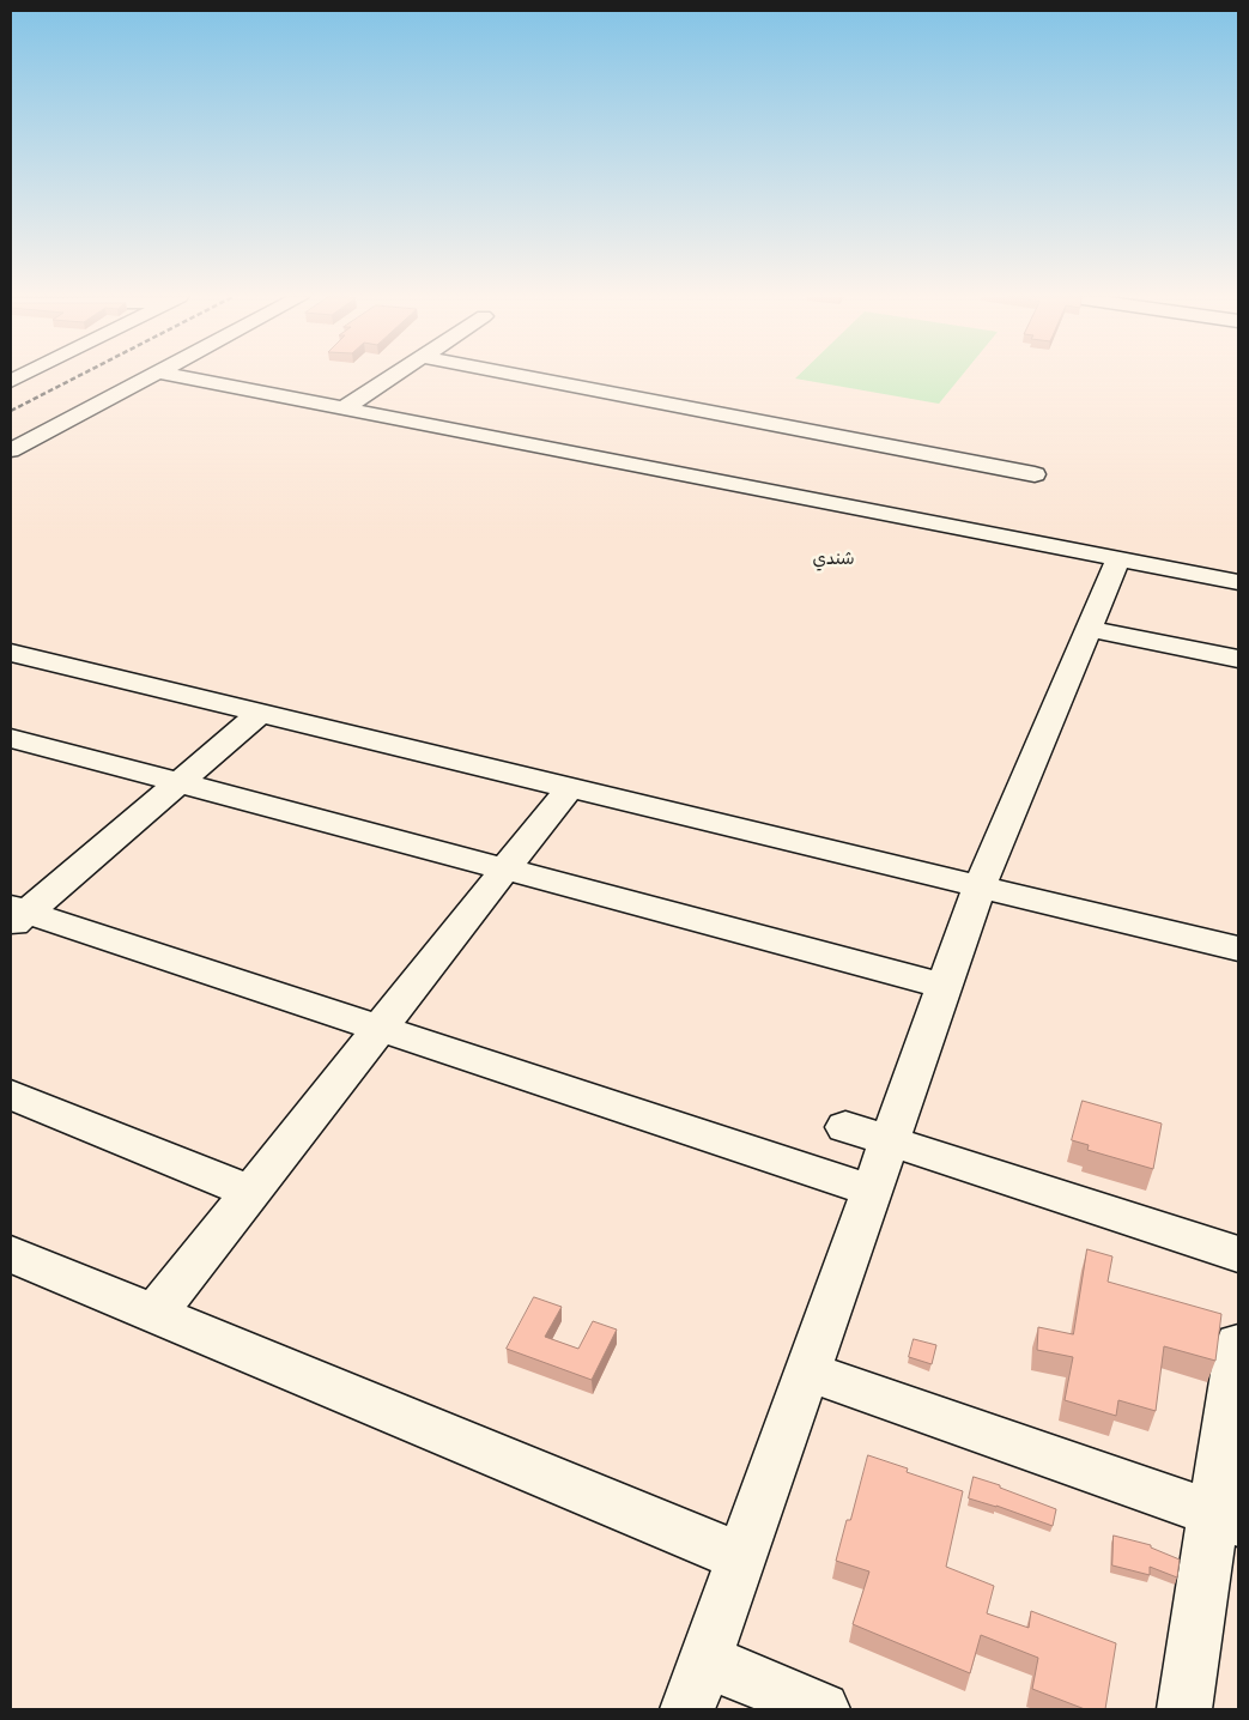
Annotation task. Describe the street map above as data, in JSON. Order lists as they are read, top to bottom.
{
  "districts": ["شندي"]
}
